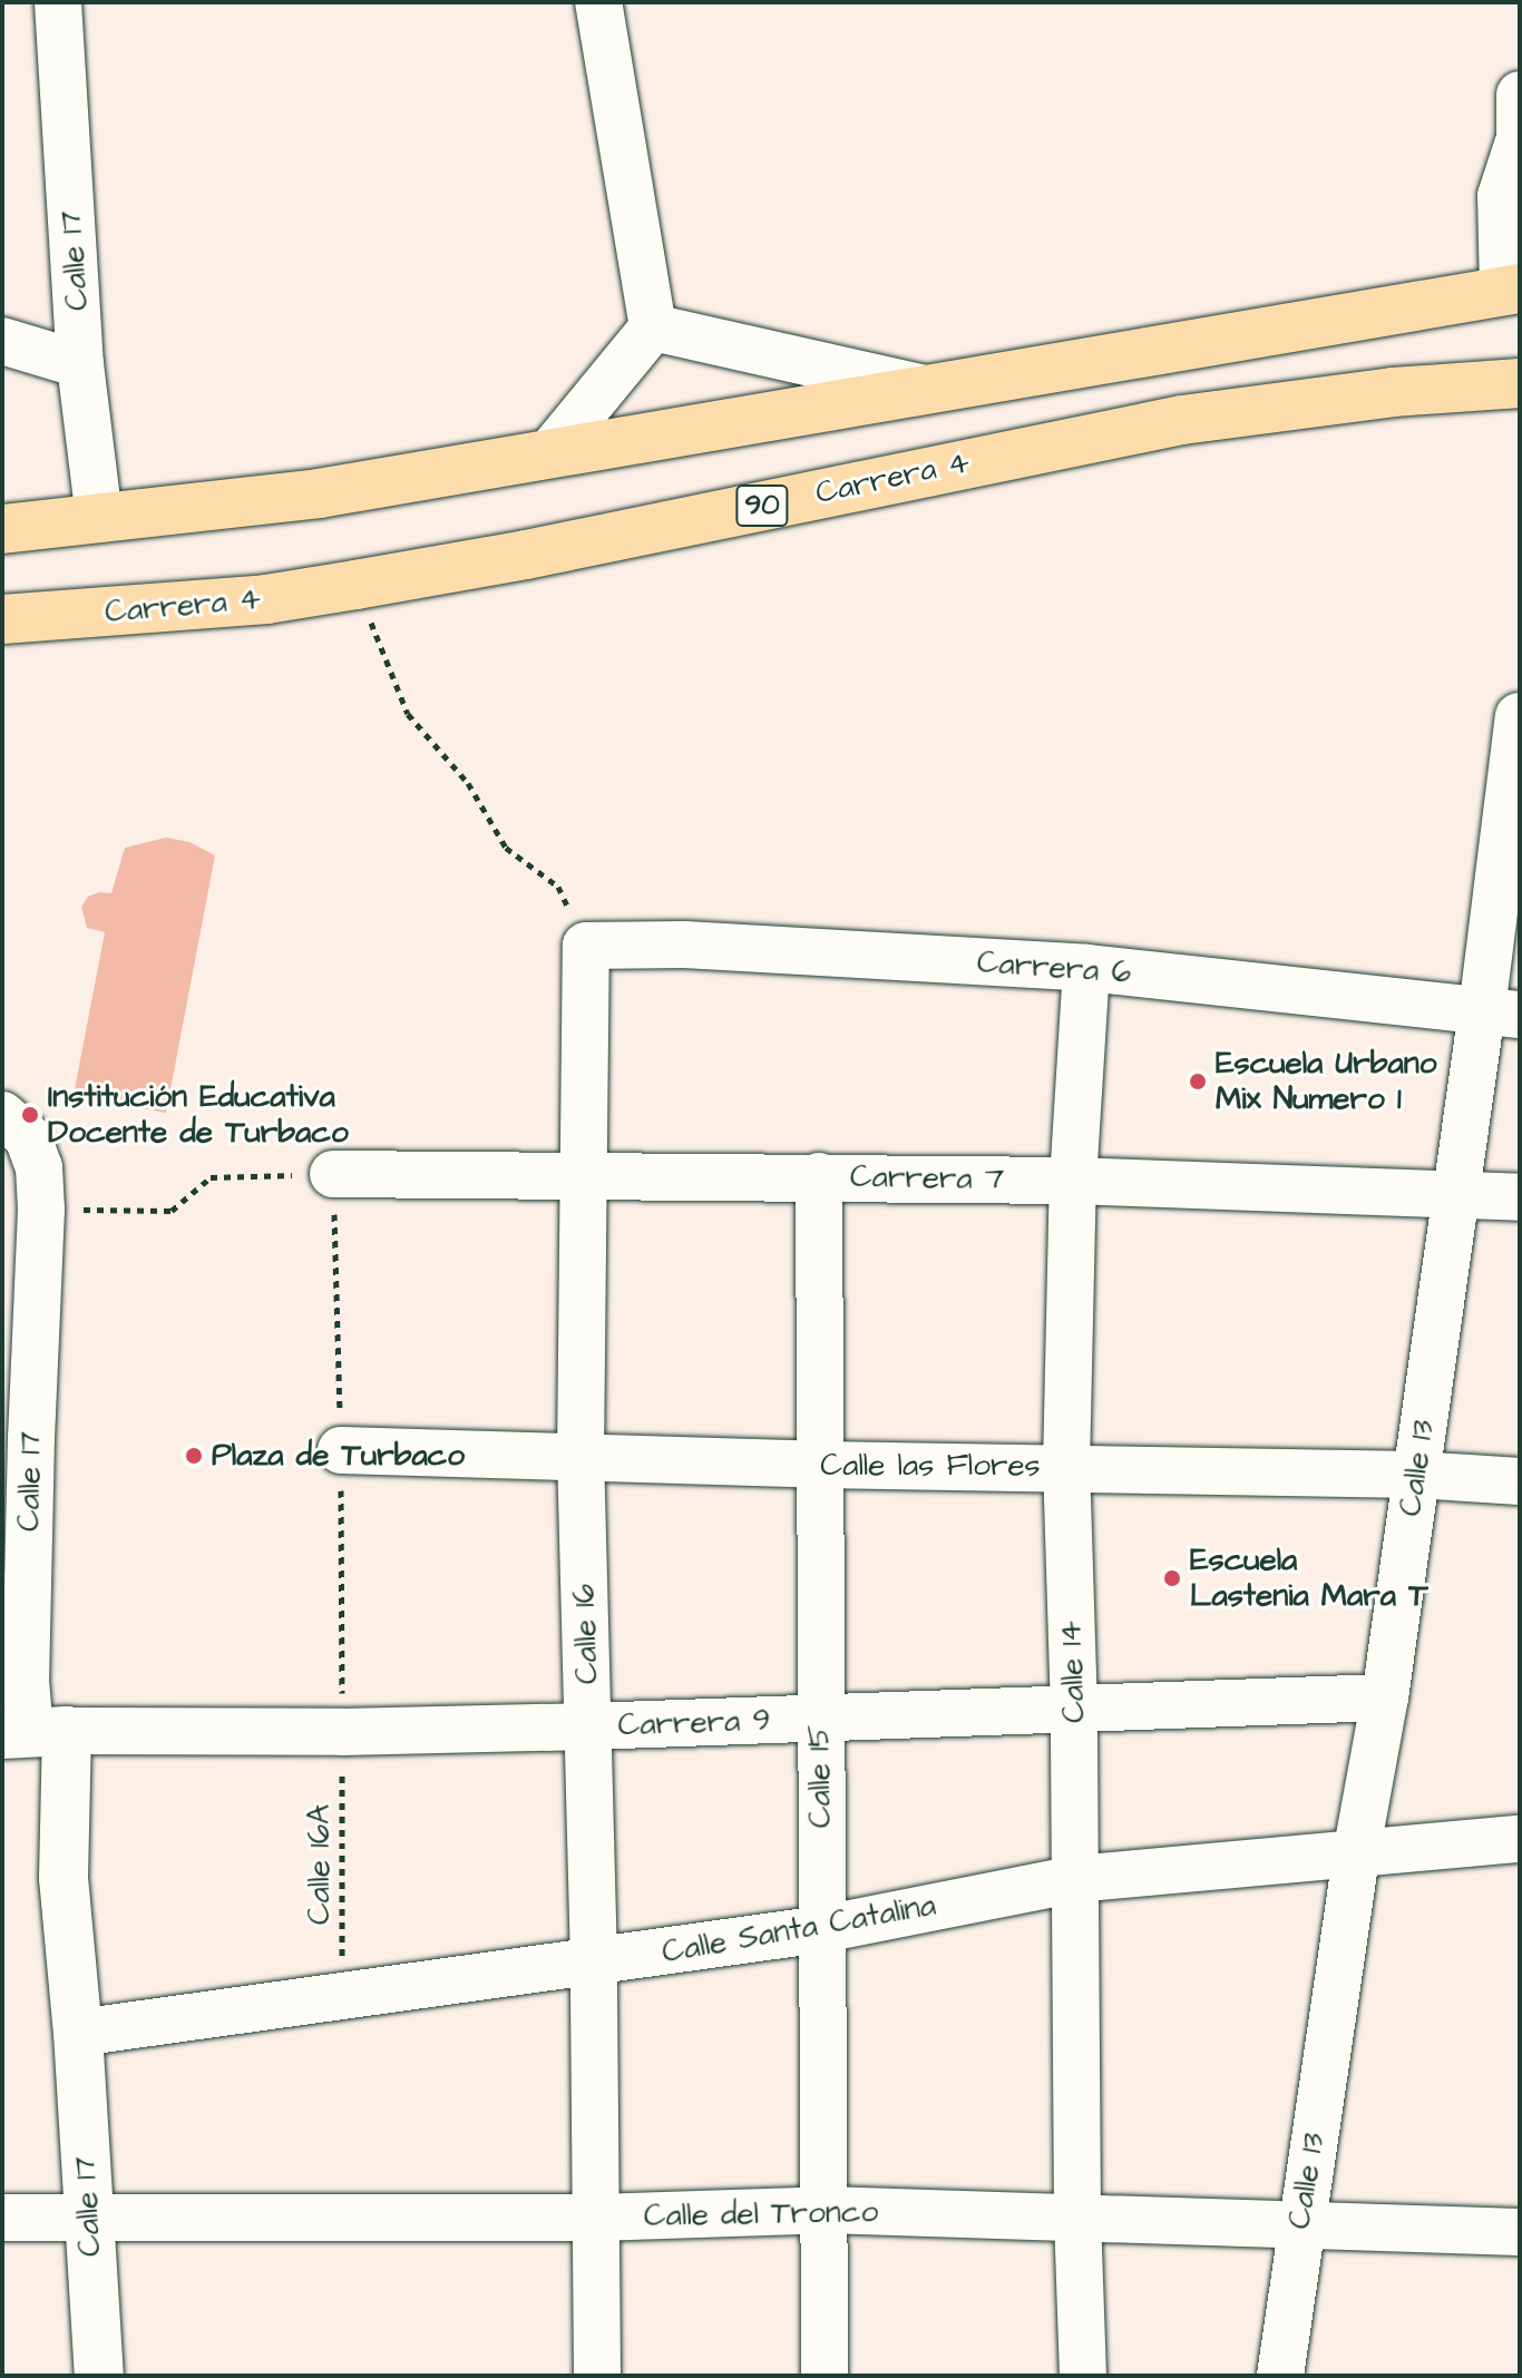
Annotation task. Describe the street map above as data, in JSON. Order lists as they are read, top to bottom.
{
  "streets": {
    "highway": ["Carrera 4", "90"],
    "street": [
      "Calle 17",
      "Carrera 6",
      "Carrera 7",
      "Calle las Flores",
      "Calle 13",
      "Calle 16",
      "Calle 14",
      "Carrera 9",
      "Calle 15",
      "Calle Santa Catalina",
      "Calle del Tronco"
    ],
    "path": ["Calle 16A"]
  },
  "crossings": [
    ["Calle 17", "Carrera 9"],
    ["Calle 17", "Calle Santa Catalina"],
    ["Calle 17", "Calle del Tronco"],
    ["Carrera 6", "Calle 13"],
    ["Carrera 6", "Calle 16"],
    ["Carrera 6", "Calle 14"],
    ["Carrera 7", "Calle 13"],
    ["Carrera 7", "Calle 16"],
    ["Carrera 7", "Calle 14"],
    ["Carrera 7", "Calle 15"],
    ["Calle las Flores", "Calle 13"],
    ["Calle las Flores", "Calle 16"],
    ["Calle las Flores", "Calle 14"],
    ["Calle las Flores", "Calle 15"],
    ["Calle 13", "Carrera 9"],
    ["Calle 13", "Calle Santa Catalina"],
    ["Calle 13", "Calle del Tronco"],
    ["Calle 16", "Carrera 9"],
    ["Calle 16", "Calle Santa Catalina"],
    ["Calle 16", "Calle del Tronco"],
    ["Calle 14", "Carrera 9"],
    ["Calle 14", "Calle Santa Catalina"],
    ["Calle 14", "Calle del Tronco"],
    ["Carrera 9", "Calle 15"],
    ["Carrera 9", "Calle 16A"],
    ["Calle 15", "Calle Santa Catalina"],
    ["Calle 15", "Calle del Tronco"],
    ["Calle 16A", "Calle Santa Catalina"]
  ],
  "places": [
    "Escuela Urbano Mix Numero 1",
    "Institución Educativa Docente de Turbaco",
    "Plaza de Turbaco",
    "Escuela Lastenia Mara T"
  ]
}
